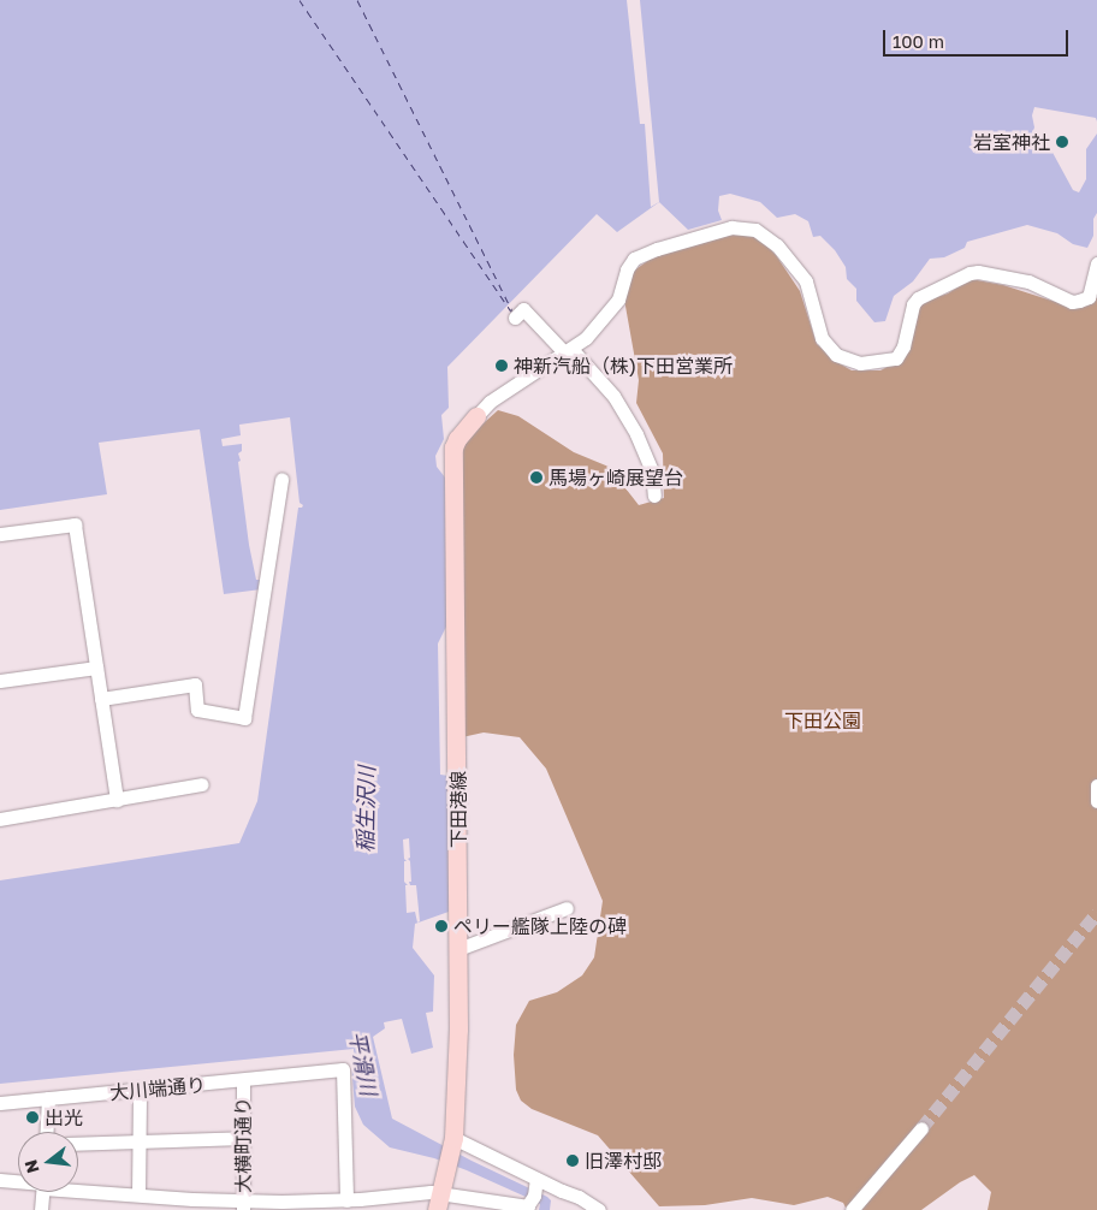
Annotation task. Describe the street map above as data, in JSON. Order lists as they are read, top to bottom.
{
  "streets": {
    "main road": ["下田港線"],
    "street": ["大川端通り", "大横町通り"]
  },
  "crossings": [
    ["大川端通り", "大横町通り"]
  ],
  "water": ["稲生沢川", "平滑川"],
  "parks": ["下田公園"],
  "places": [
    "岩室神社",
    "神新汽船（株)下田営業所",
    "馬場ヶ崎展望台",
    "ペリー艦隊上陸の碑",
    "出光",
    "旧澤村邸"
  ],
  "scale_bar": "100 m",
  "north": "left"
}
